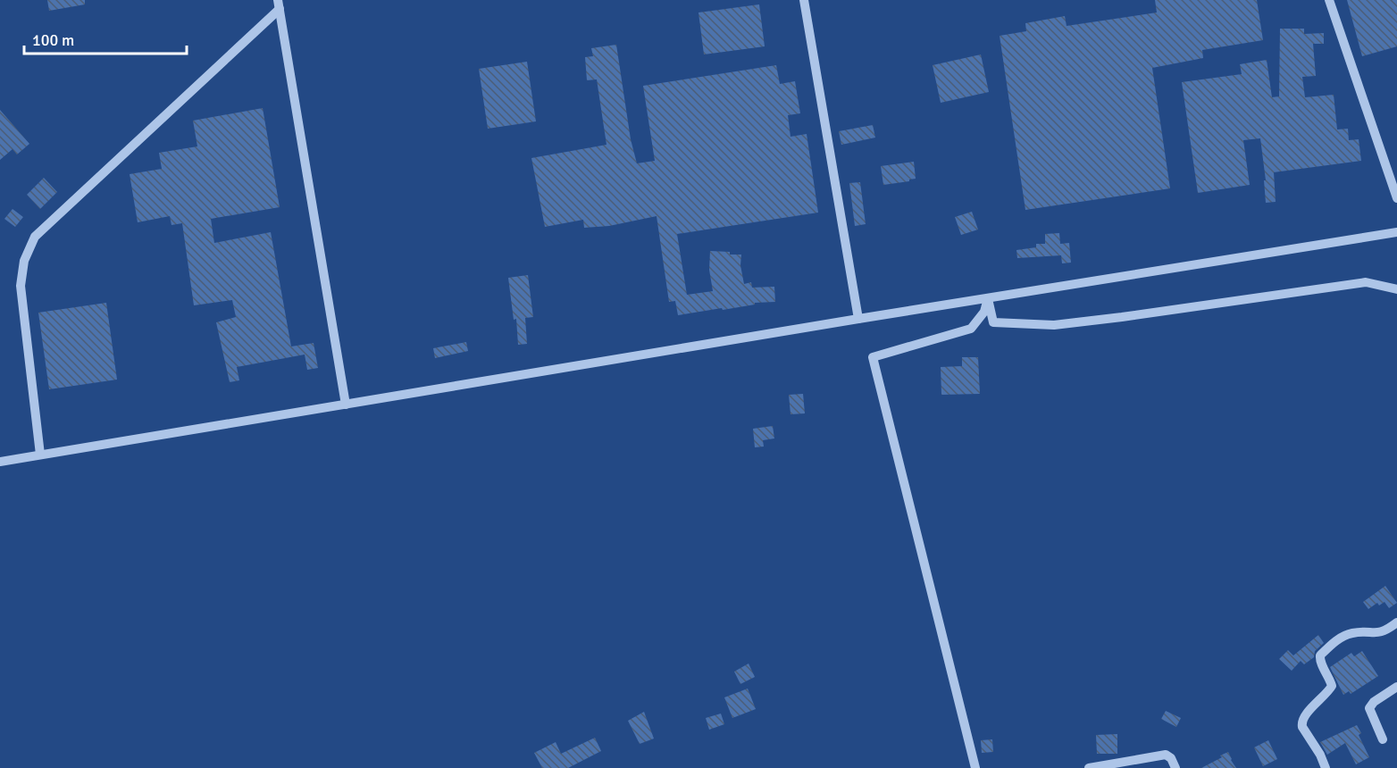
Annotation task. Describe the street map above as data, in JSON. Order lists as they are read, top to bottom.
{
  "scale_bar": "100 m"
}
